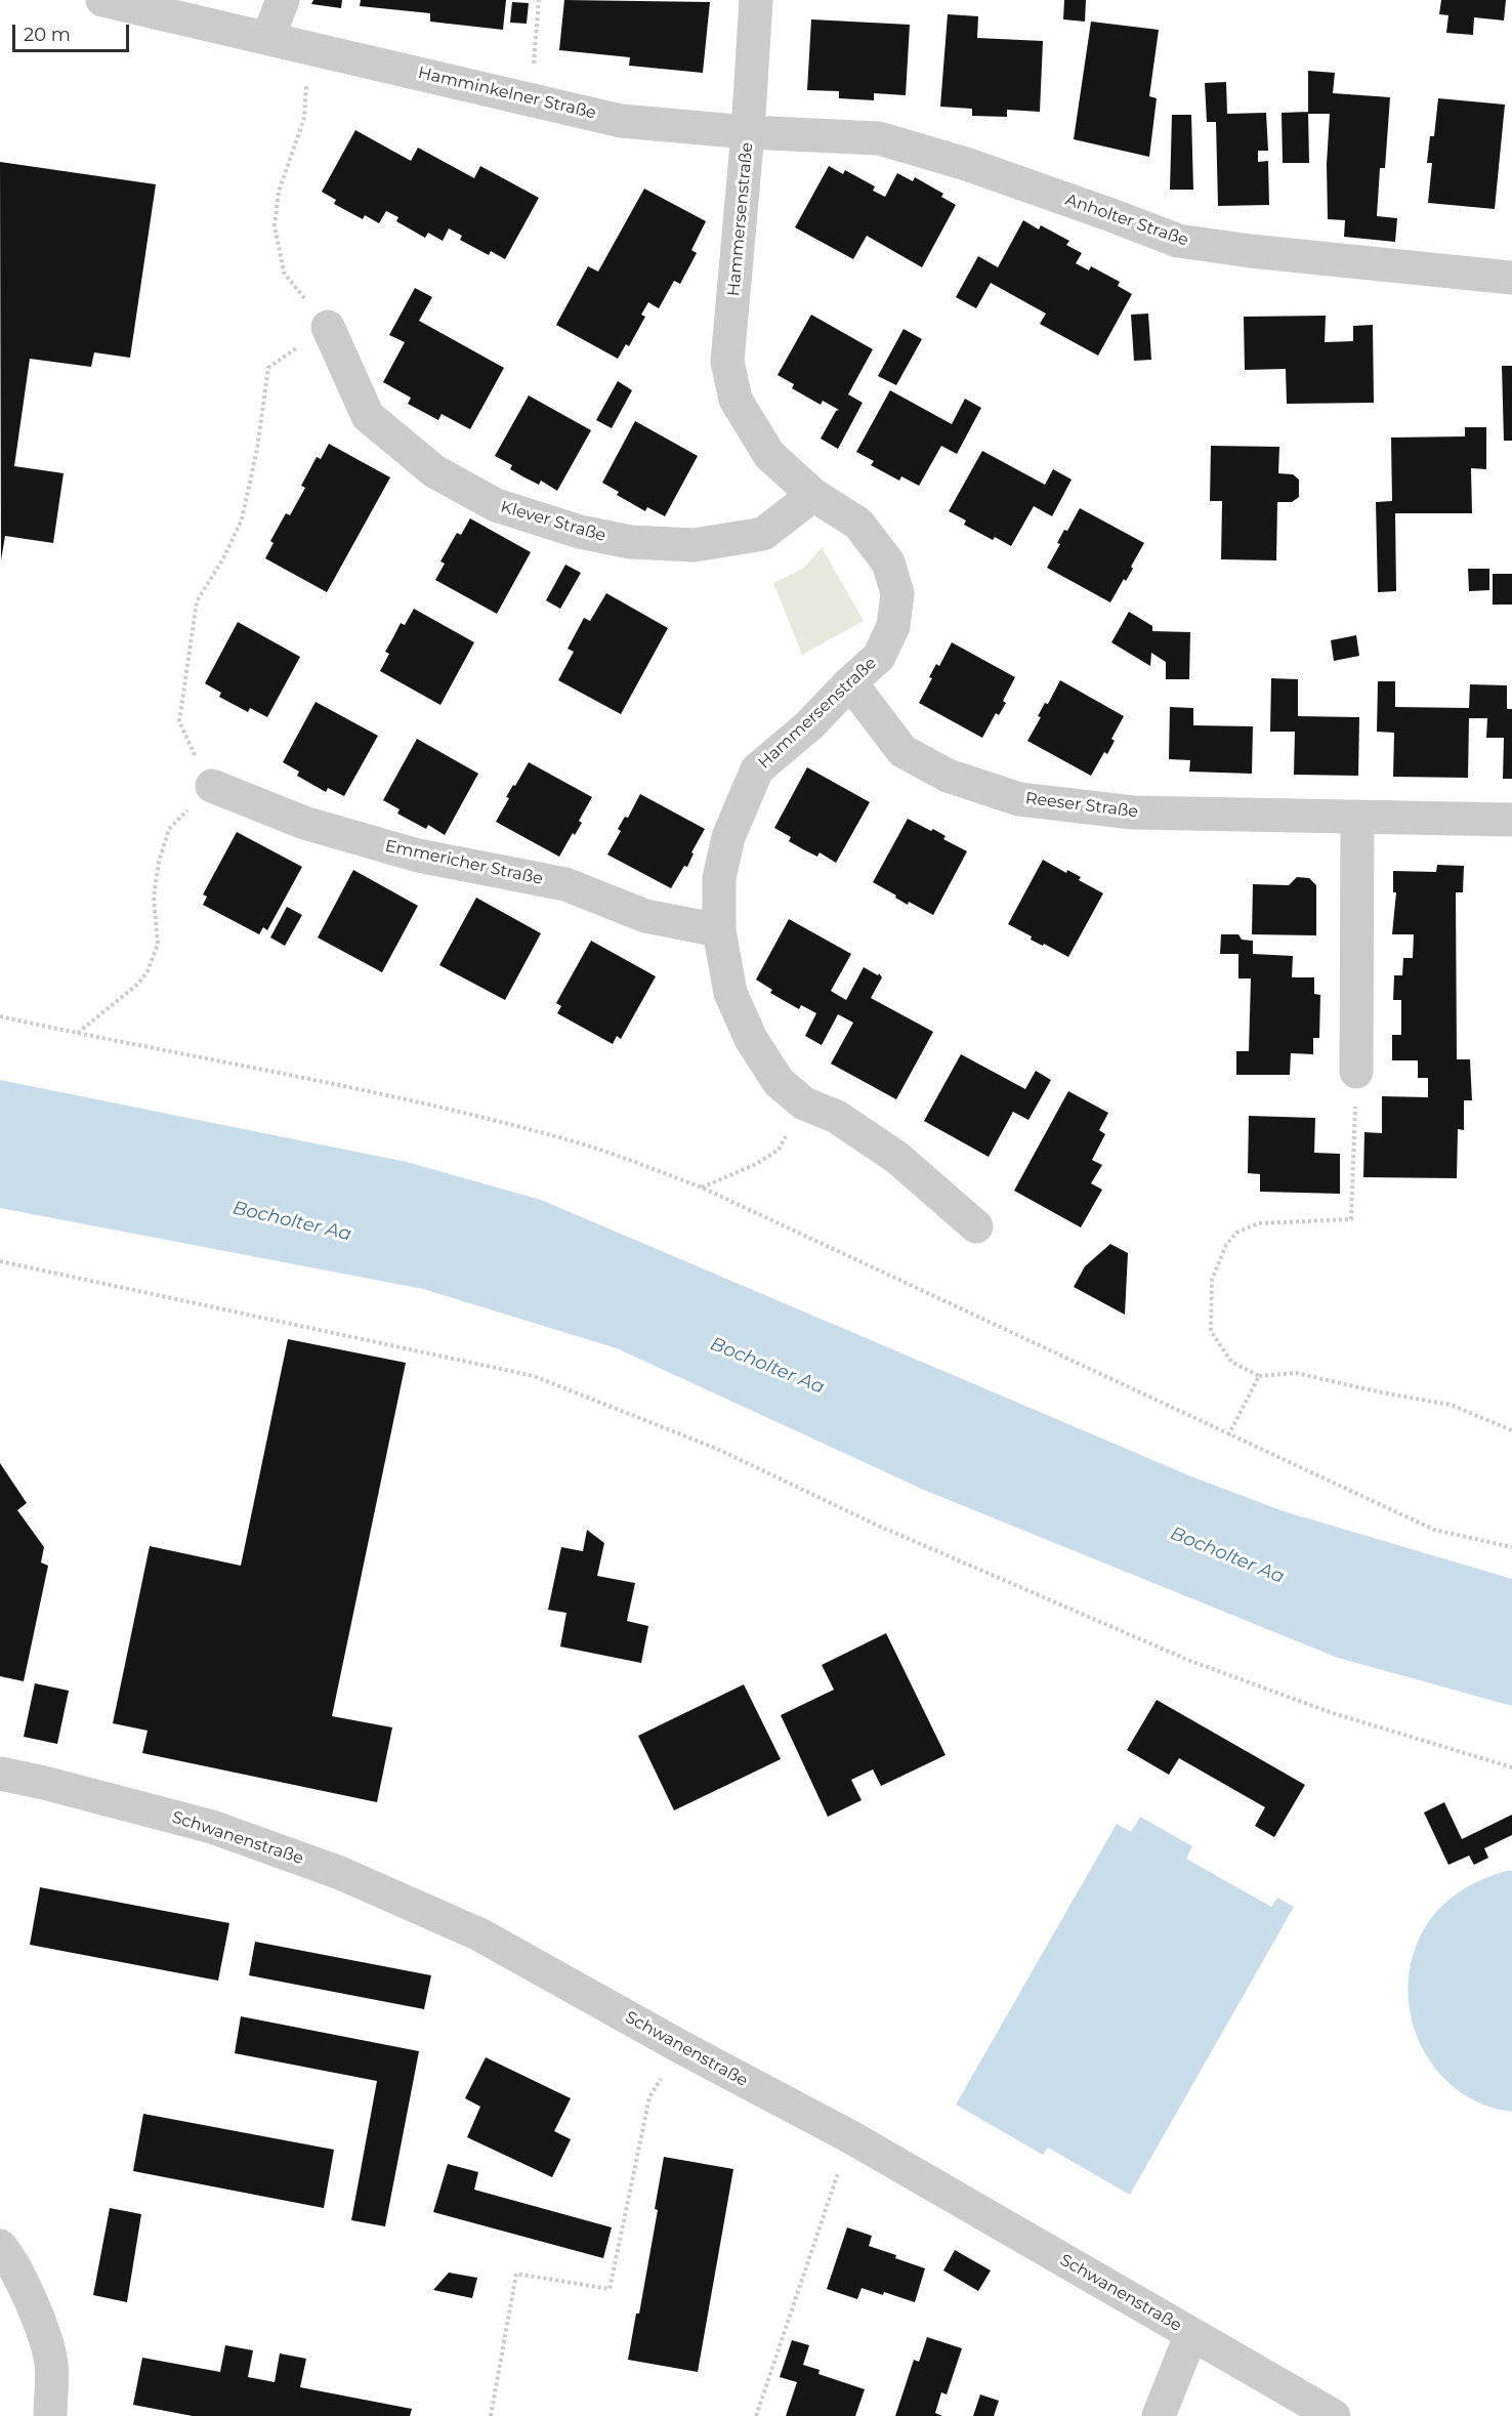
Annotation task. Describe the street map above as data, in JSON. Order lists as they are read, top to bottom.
{
  "streets": {
    "street": [
      "Hamminkelner Straße",
      "Hammersenstraße",
      "Anholter Straße",
      "Klever Straße",
      "Reeser Straße",
      "Emmericher Straße",
      "Schwanenstraße"
    ]
  },
  "crossings": [
    ["Hamminkelner Straße", "Hammersenstraße"],
    ["Hamminkelner Straße", "Anholter Straße"],
    ["Hammersenstraße", "Anholter Straße"],
    ["Hammersenstraße", "Klever Straße"],
    ["Hammersenstraße", "Reeser Straße"],
    ["Hammersenstraße", "Emmericher Straße"]
  ],
  "water": ["Bocholter Aa"],
  "scale_bar": "20 m"
}
